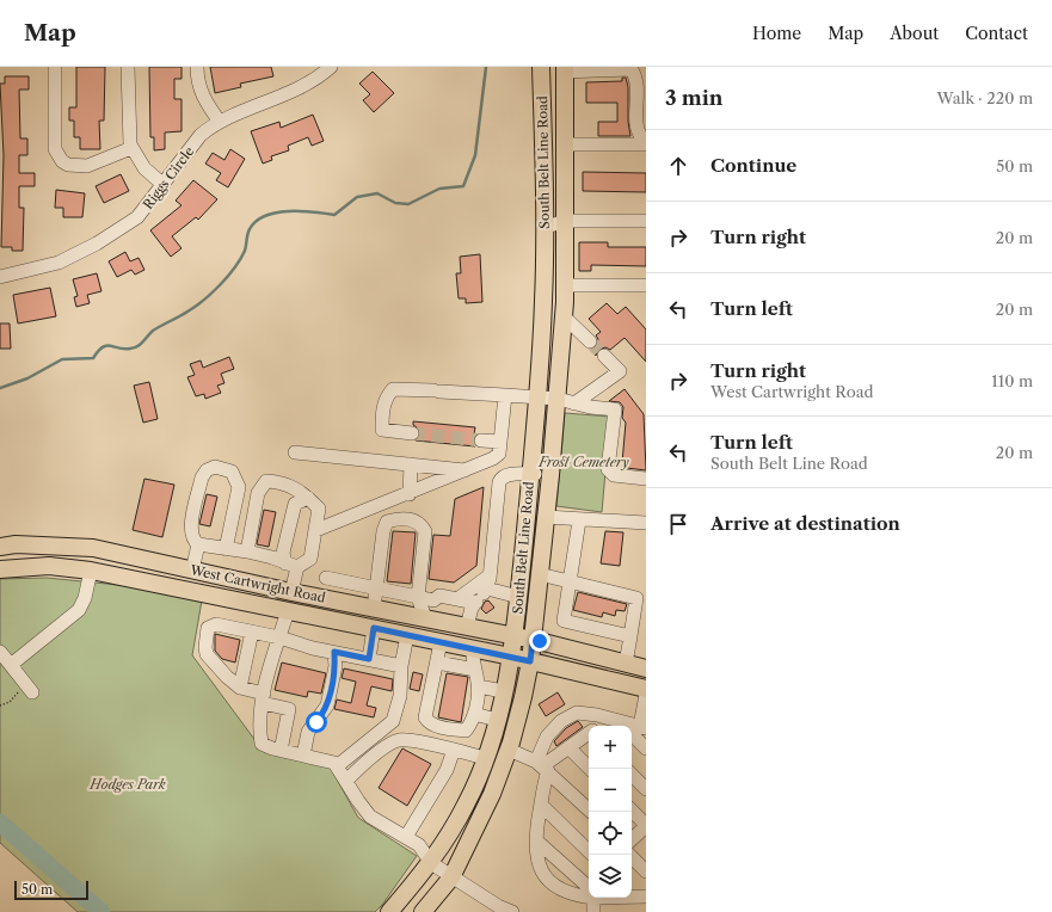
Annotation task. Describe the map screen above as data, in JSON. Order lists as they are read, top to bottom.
{
  "streets": {
    "main road": ["South Belt Line Road", "West Cartwright Road"],
    "street": ["Riggs Circle"]
  },
  "crossings": [
    ["South Belt Line Road", "West Cartwright Road"]
  ],
  "parks": ["Frost Cemetery", "Hodges Park"],
  "scale_bar": "50 m",
  "page": {
    "header": "Map",
    "nav": [
      "Home",
      "Map",
      "About",
      "Contact"
    ],
    "heading": ["3 min", "Walk · 220 m"],
    "list": [
      ["Continue", "50 m"],
      ["Turn right", "20 m"],
      ["Turn left", "20 m"],
      ["Turn right", "West Cartwright Road", "110 m"],
      ["Turn left", "South Belt Line Road", "20 m"],
      "Arrive at destination"
    ],
    "map_buttons": ["+", "−"],
    "scale": "50 m"
  }
}
